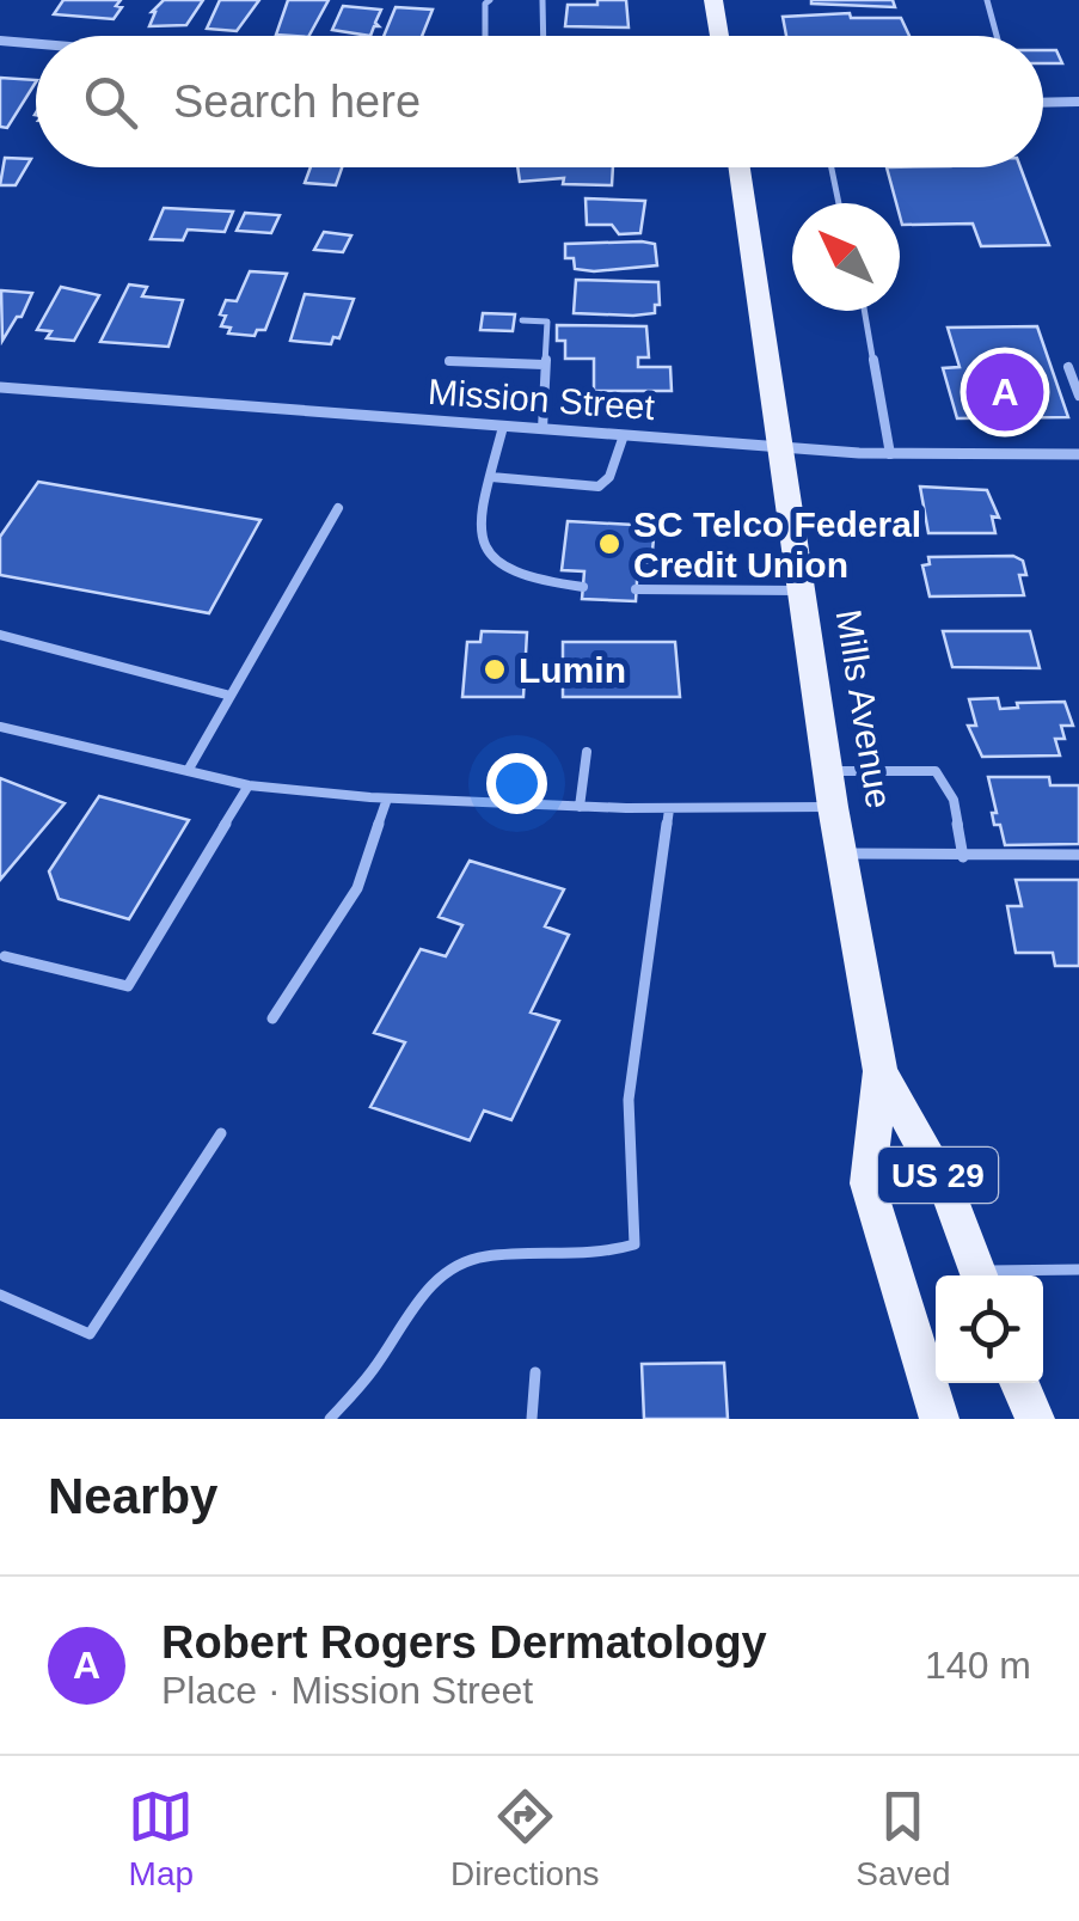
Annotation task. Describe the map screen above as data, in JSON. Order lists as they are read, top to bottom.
{
  "streets": {
    "main road": ["Mills Avenue", "US 29"],
    "street": ["Mission Street"]
  },
  "crossings": [
    ["Mission Street", "Mills Avenue"]
  ],
  "places": ["SC Telco Federal Credit Union", "Lumin"],
  "north": "top left",
  "page": {
    "search": "Search here",
    "pins": "A",
    "heading": "Nearby",
    "list": [
      {
        "mark": "A",
        "name": "Robert Rogers Dermatology",
        "note": "Place · Mission Street",
        "value": "140 m"
      }
    ],
    "nav": ["Map", "Directions", "Saved"]
  }
}
